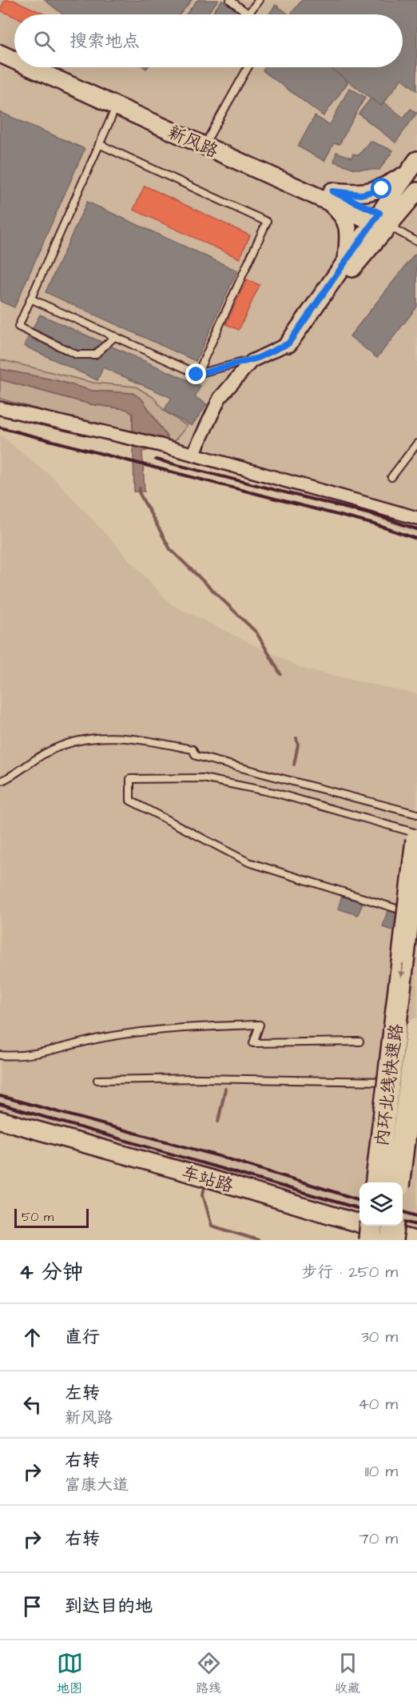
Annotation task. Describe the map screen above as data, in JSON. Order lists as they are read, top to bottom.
{
  "streets": {
    "highway": ["内环北线快速路"],
    "main road": ["新风路", "车站路"]
  },
  "scale_bar": "50 m",
  "page": {
    "search": "搜索地点",
    "scale": "50 m",
    "heading": ["4 分钟", "步行 · 250 m"],
    "list": [
      ["直行", "30 m"],
      ["左转", "新风路", "40 m"],
      ["右转", "富康大道", "110 m"],
      ["右转", "70 m"],
      "到达目的地"
    ],
    "nav": ["地图", "路线", "收藏"]
  }
}
